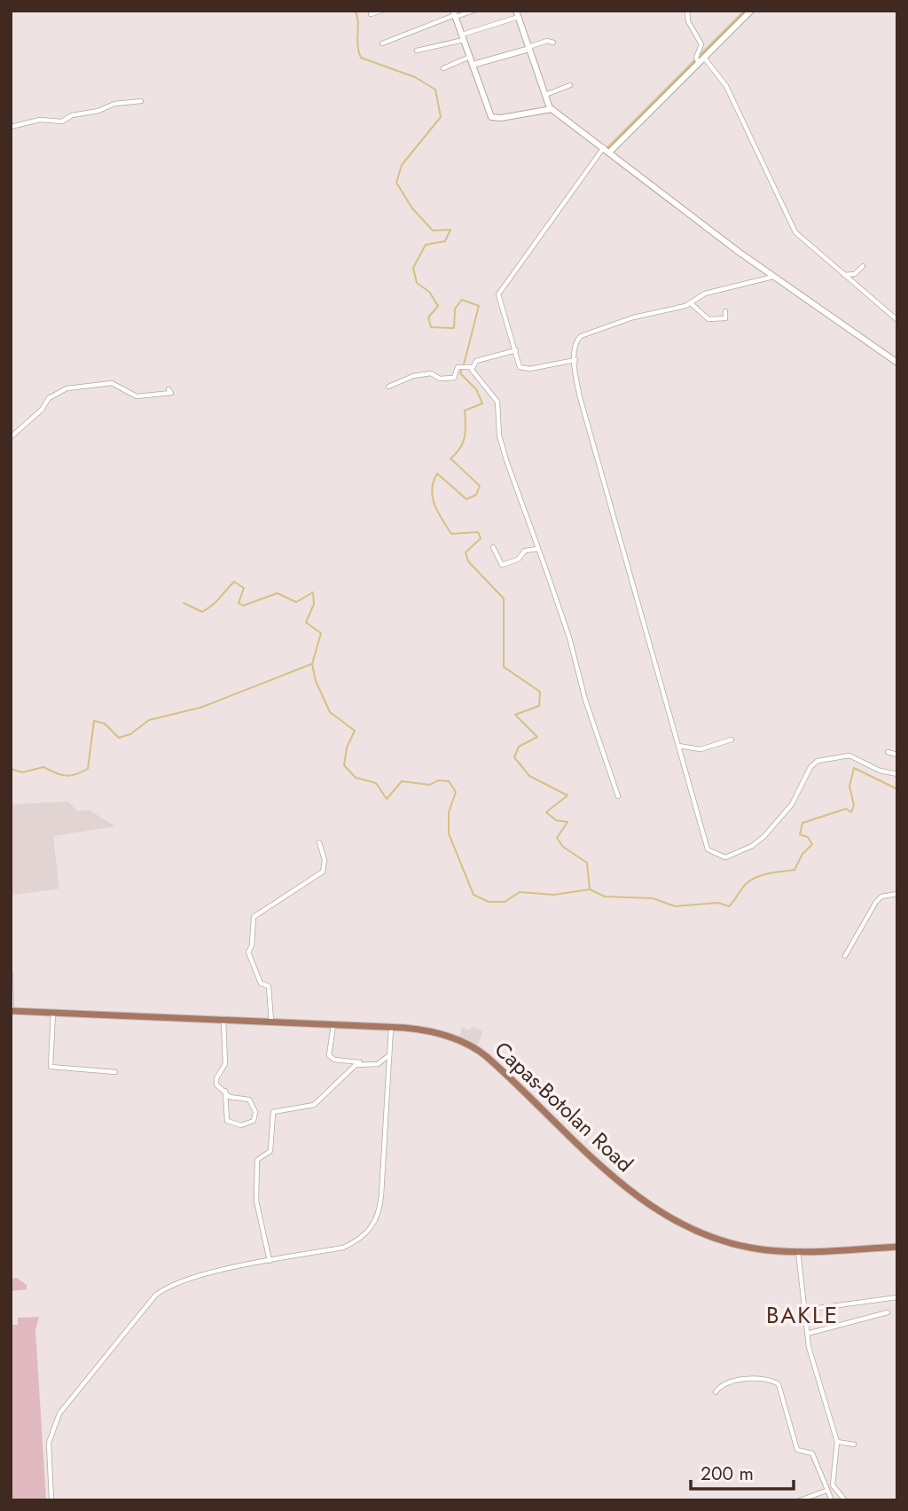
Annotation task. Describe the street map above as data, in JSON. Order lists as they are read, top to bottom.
{
  "streets": {
    "main road": ["Capas-Botolan Road"]
  },
  "districts": ["BAKLE"],
  "scale_bar": "200 m"
}
